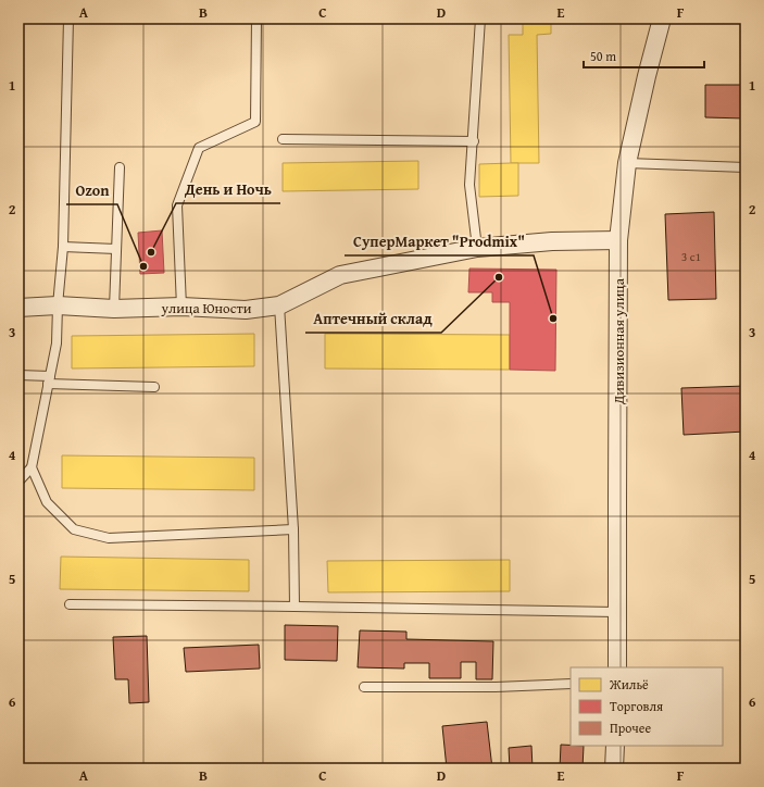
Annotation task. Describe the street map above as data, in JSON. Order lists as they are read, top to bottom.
{
  "streets": {
    "street": ["улица Юности", "Дивизионная улица"]
  },
  "crossings": [
    ["улица Юности", "Дивизионная улица"]
  ],
  "places": [
    "День и Ночь",
    "Ozon",
    "Аптечный склад",
    "СуперМаркет \"Prodmix\""
  ],
  "house_numbers": ["3 с1"],
  "legend": ["Жильё", "Торговля", "Прочее"],
  "scale_bar": "50 m",
  "grid": {
    "columns": [
      "A",
      "B",
      "C",
      "D",
      "E",
      "F"
    ],
    "rows": [
      "1",
      "2",
      "3",
      "4",
      "5",
      "6"
    ]
  }
}
